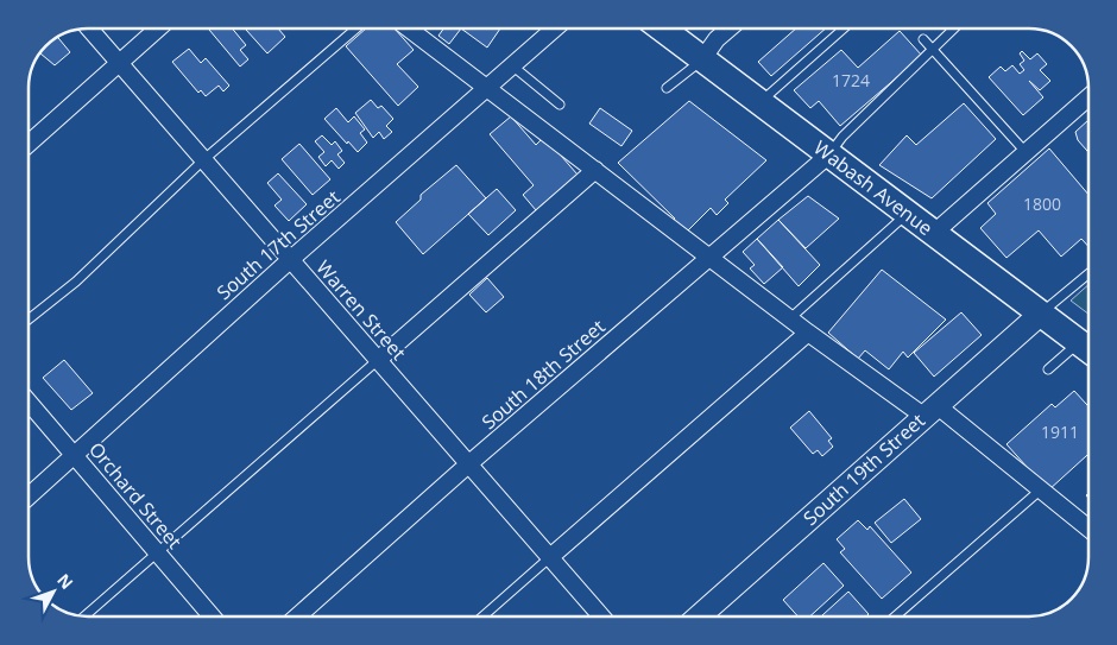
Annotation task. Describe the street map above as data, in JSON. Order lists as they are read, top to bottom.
{
  "streets": {
    "main road": ["Wabash Avenue"],
    "street": [
      "South 17th Street",
      "Warren Street",
      "South 18th Street",
      "South 19th Street",
      "Orchard Street"
    ]
  },
  "crossings": [
    ["Wabash Avenue", "South 18th Street"],
    ["Wabash Avenue", "South 19th Street"],
    ["South 17th Street", "Warren Street"],
    ["South 17th Street", "Orchard Street"],
    ["Warren Street", "South 18th Street"]
  ],
  "house_numbers": ["1724", "1800", "1911"],
  "north": "top right"
}
